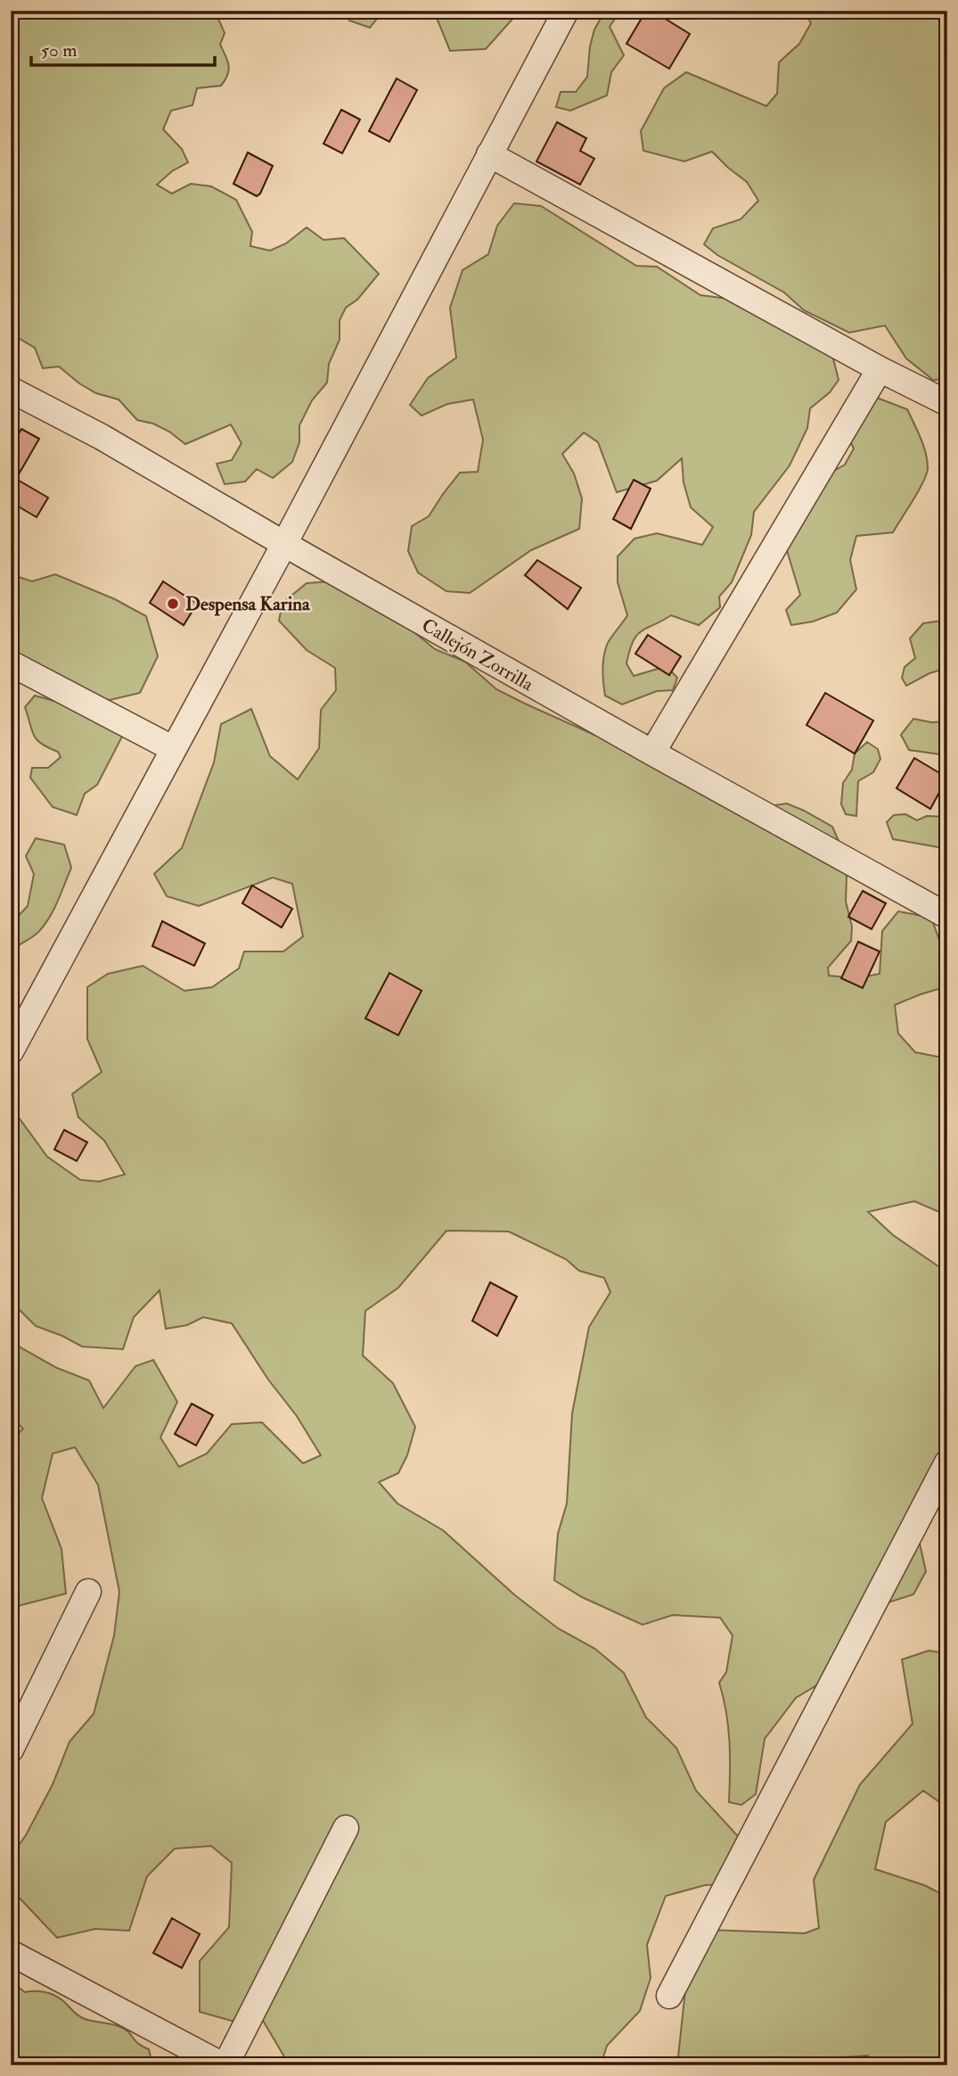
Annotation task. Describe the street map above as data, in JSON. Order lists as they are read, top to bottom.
{
  "streets": {
    "street": ["Callejón Zorrilla"]
  },
  "places": ["Despensa Karina"],
  "scale_bar": "50 m"
}
